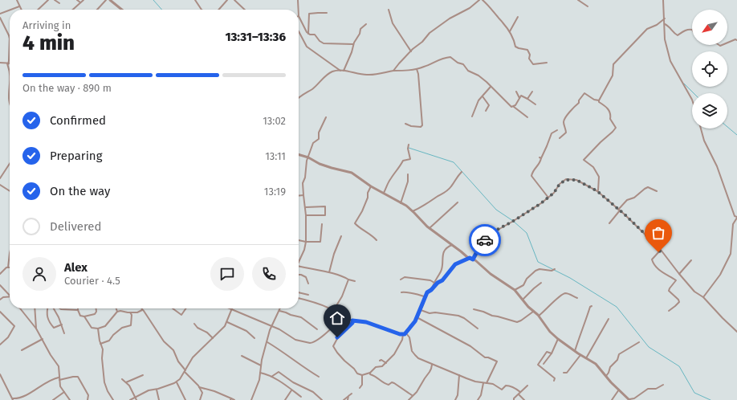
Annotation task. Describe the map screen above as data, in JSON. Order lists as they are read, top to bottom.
{
  "north": "bottom left",
  "page": {
    "heading": ["4 min", "Arriving in", "13:31–13:36"],
    "panel": ["Alex", "Courier · 4.5"],
    "bar": "On the way · 890 m",
    "list": [
      ["Confirmed", "13:02"],
      ["Preparing", "13:11"],
      ["On the way", "13:19"],
      "Delivered"
    ]
  }
}
